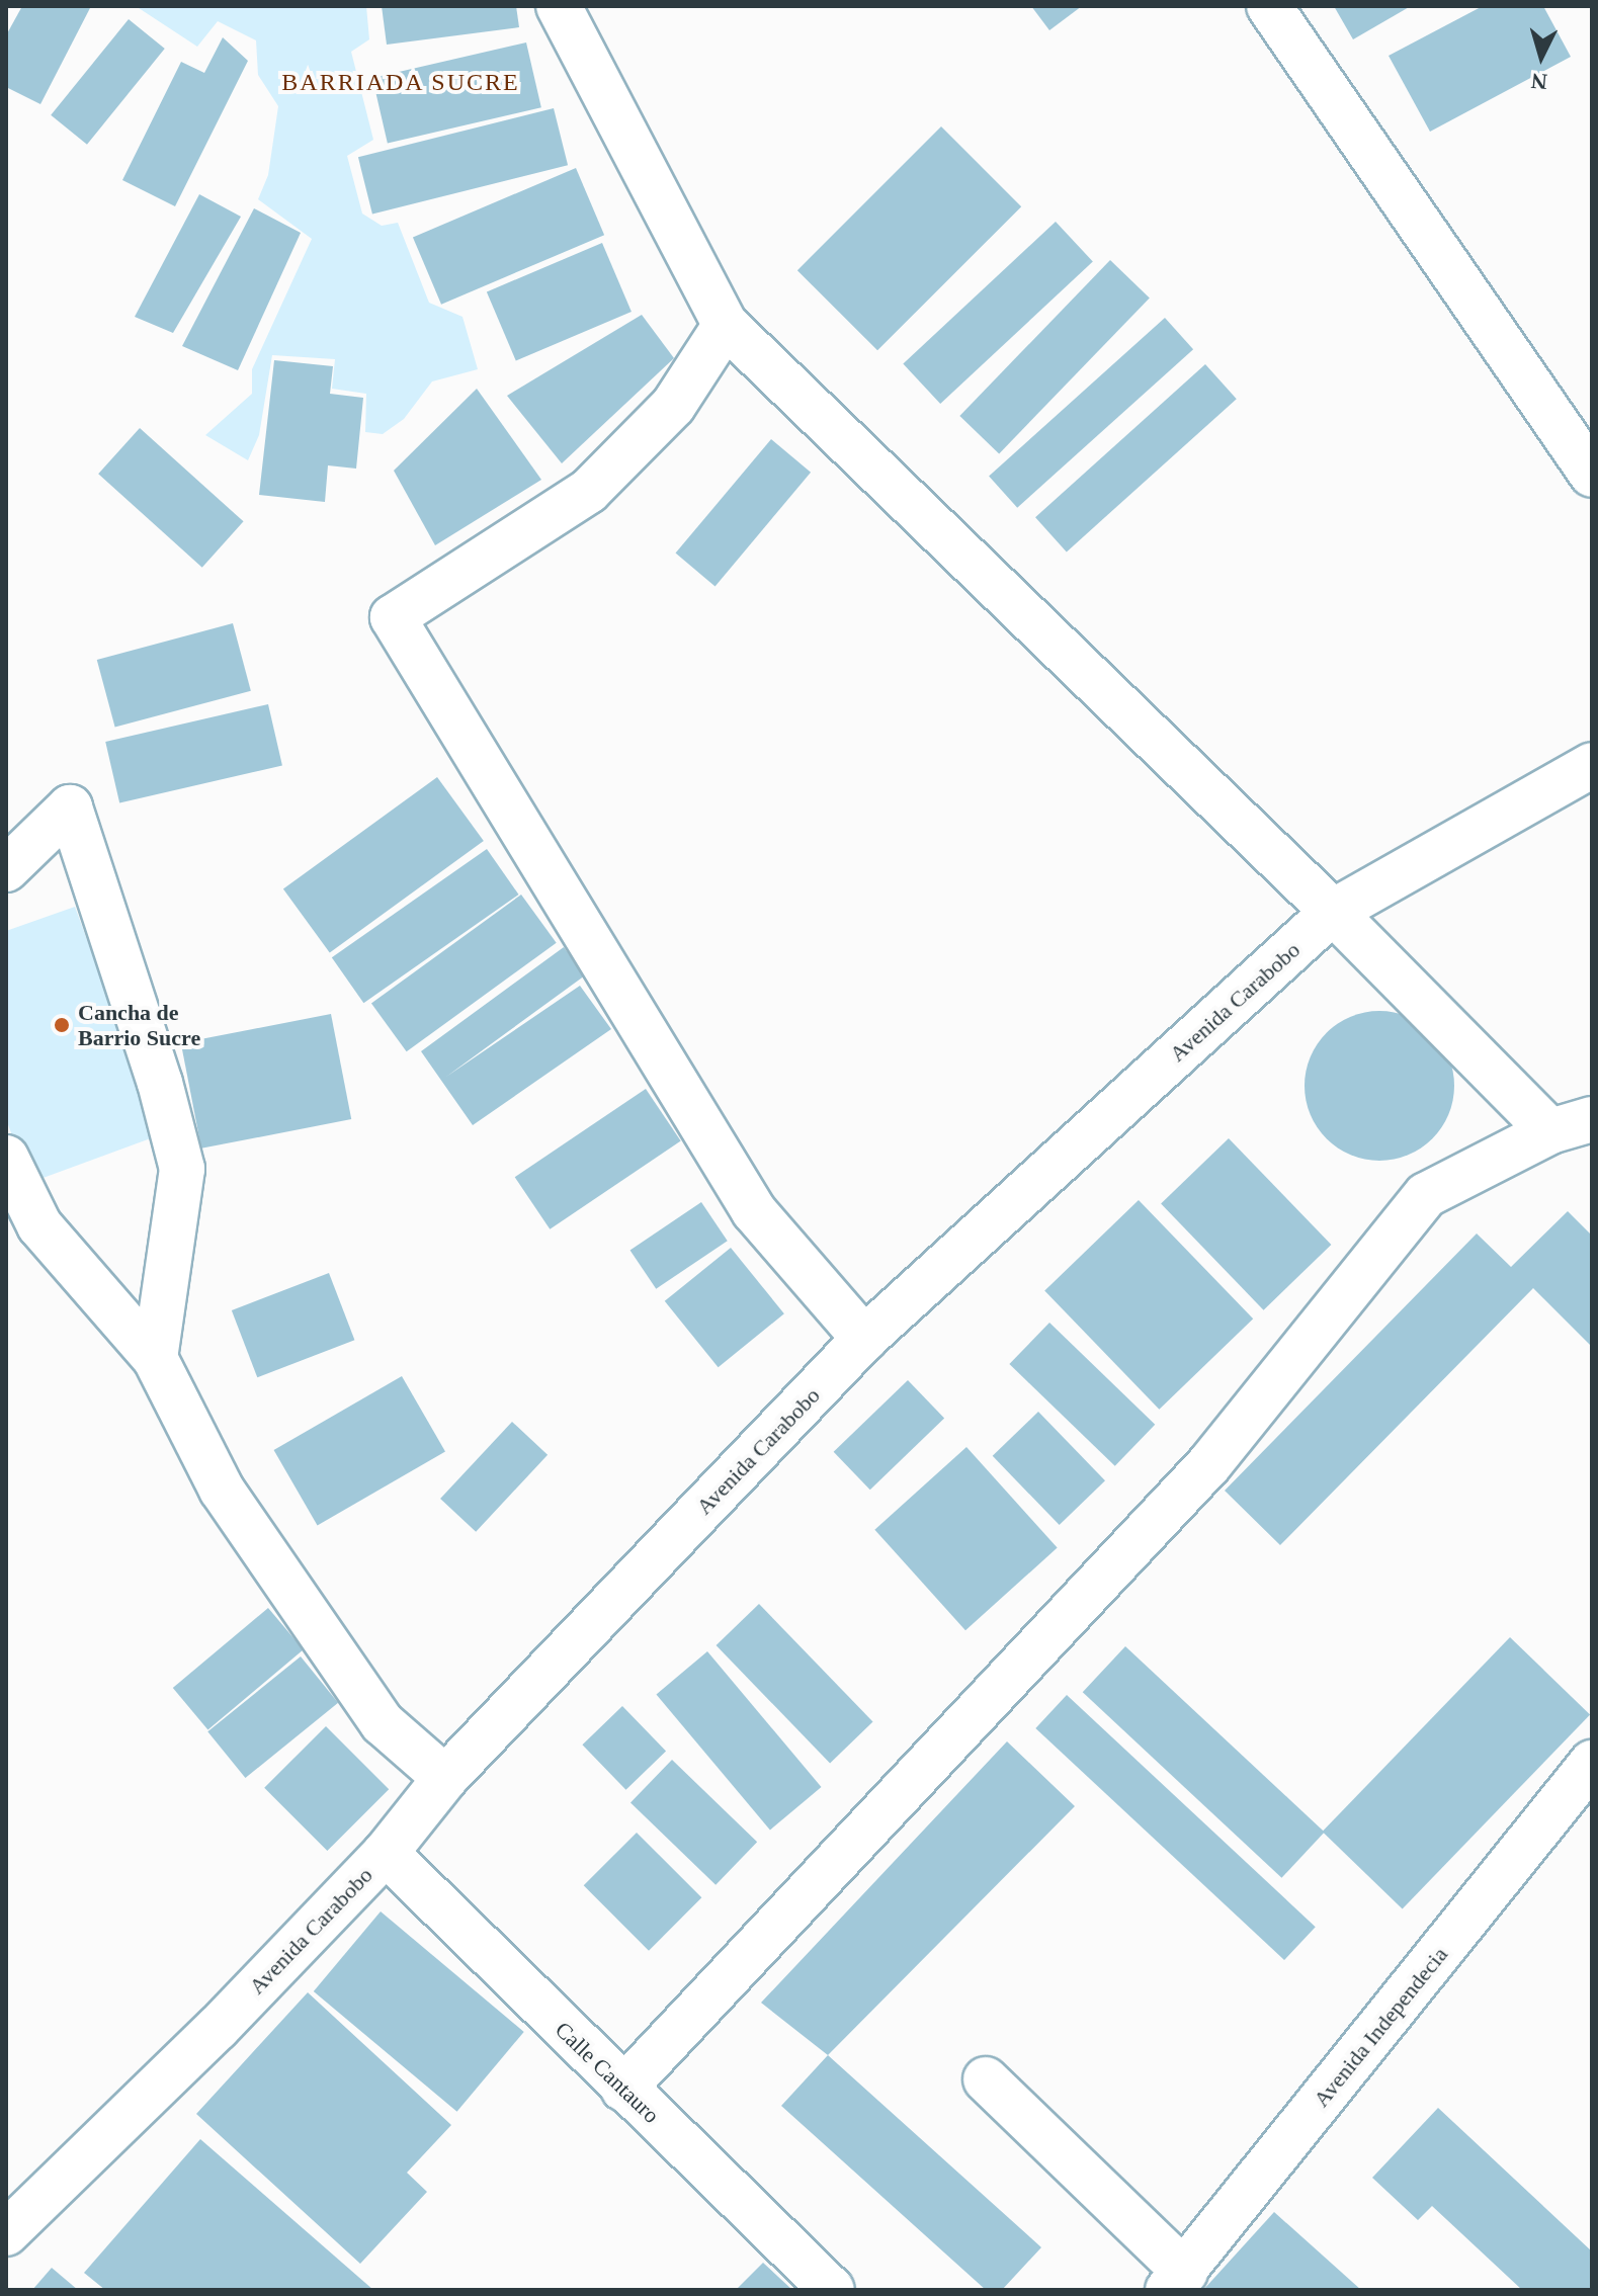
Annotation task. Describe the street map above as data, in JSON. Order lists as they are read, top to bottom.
{
  "streets": {
    "street": ["Avenida Carabobo", "Avenida Independecia", "Calle Cantauro"]
  },
  "crossings": [
    ["Avenida Carabobo", "Calle Cantauro"]
  ],
  "districts": ["BARRIADA SUCRE"],
  "places": ["Cancha de Barrio Sucre"],
  "north": "bottom"
}
